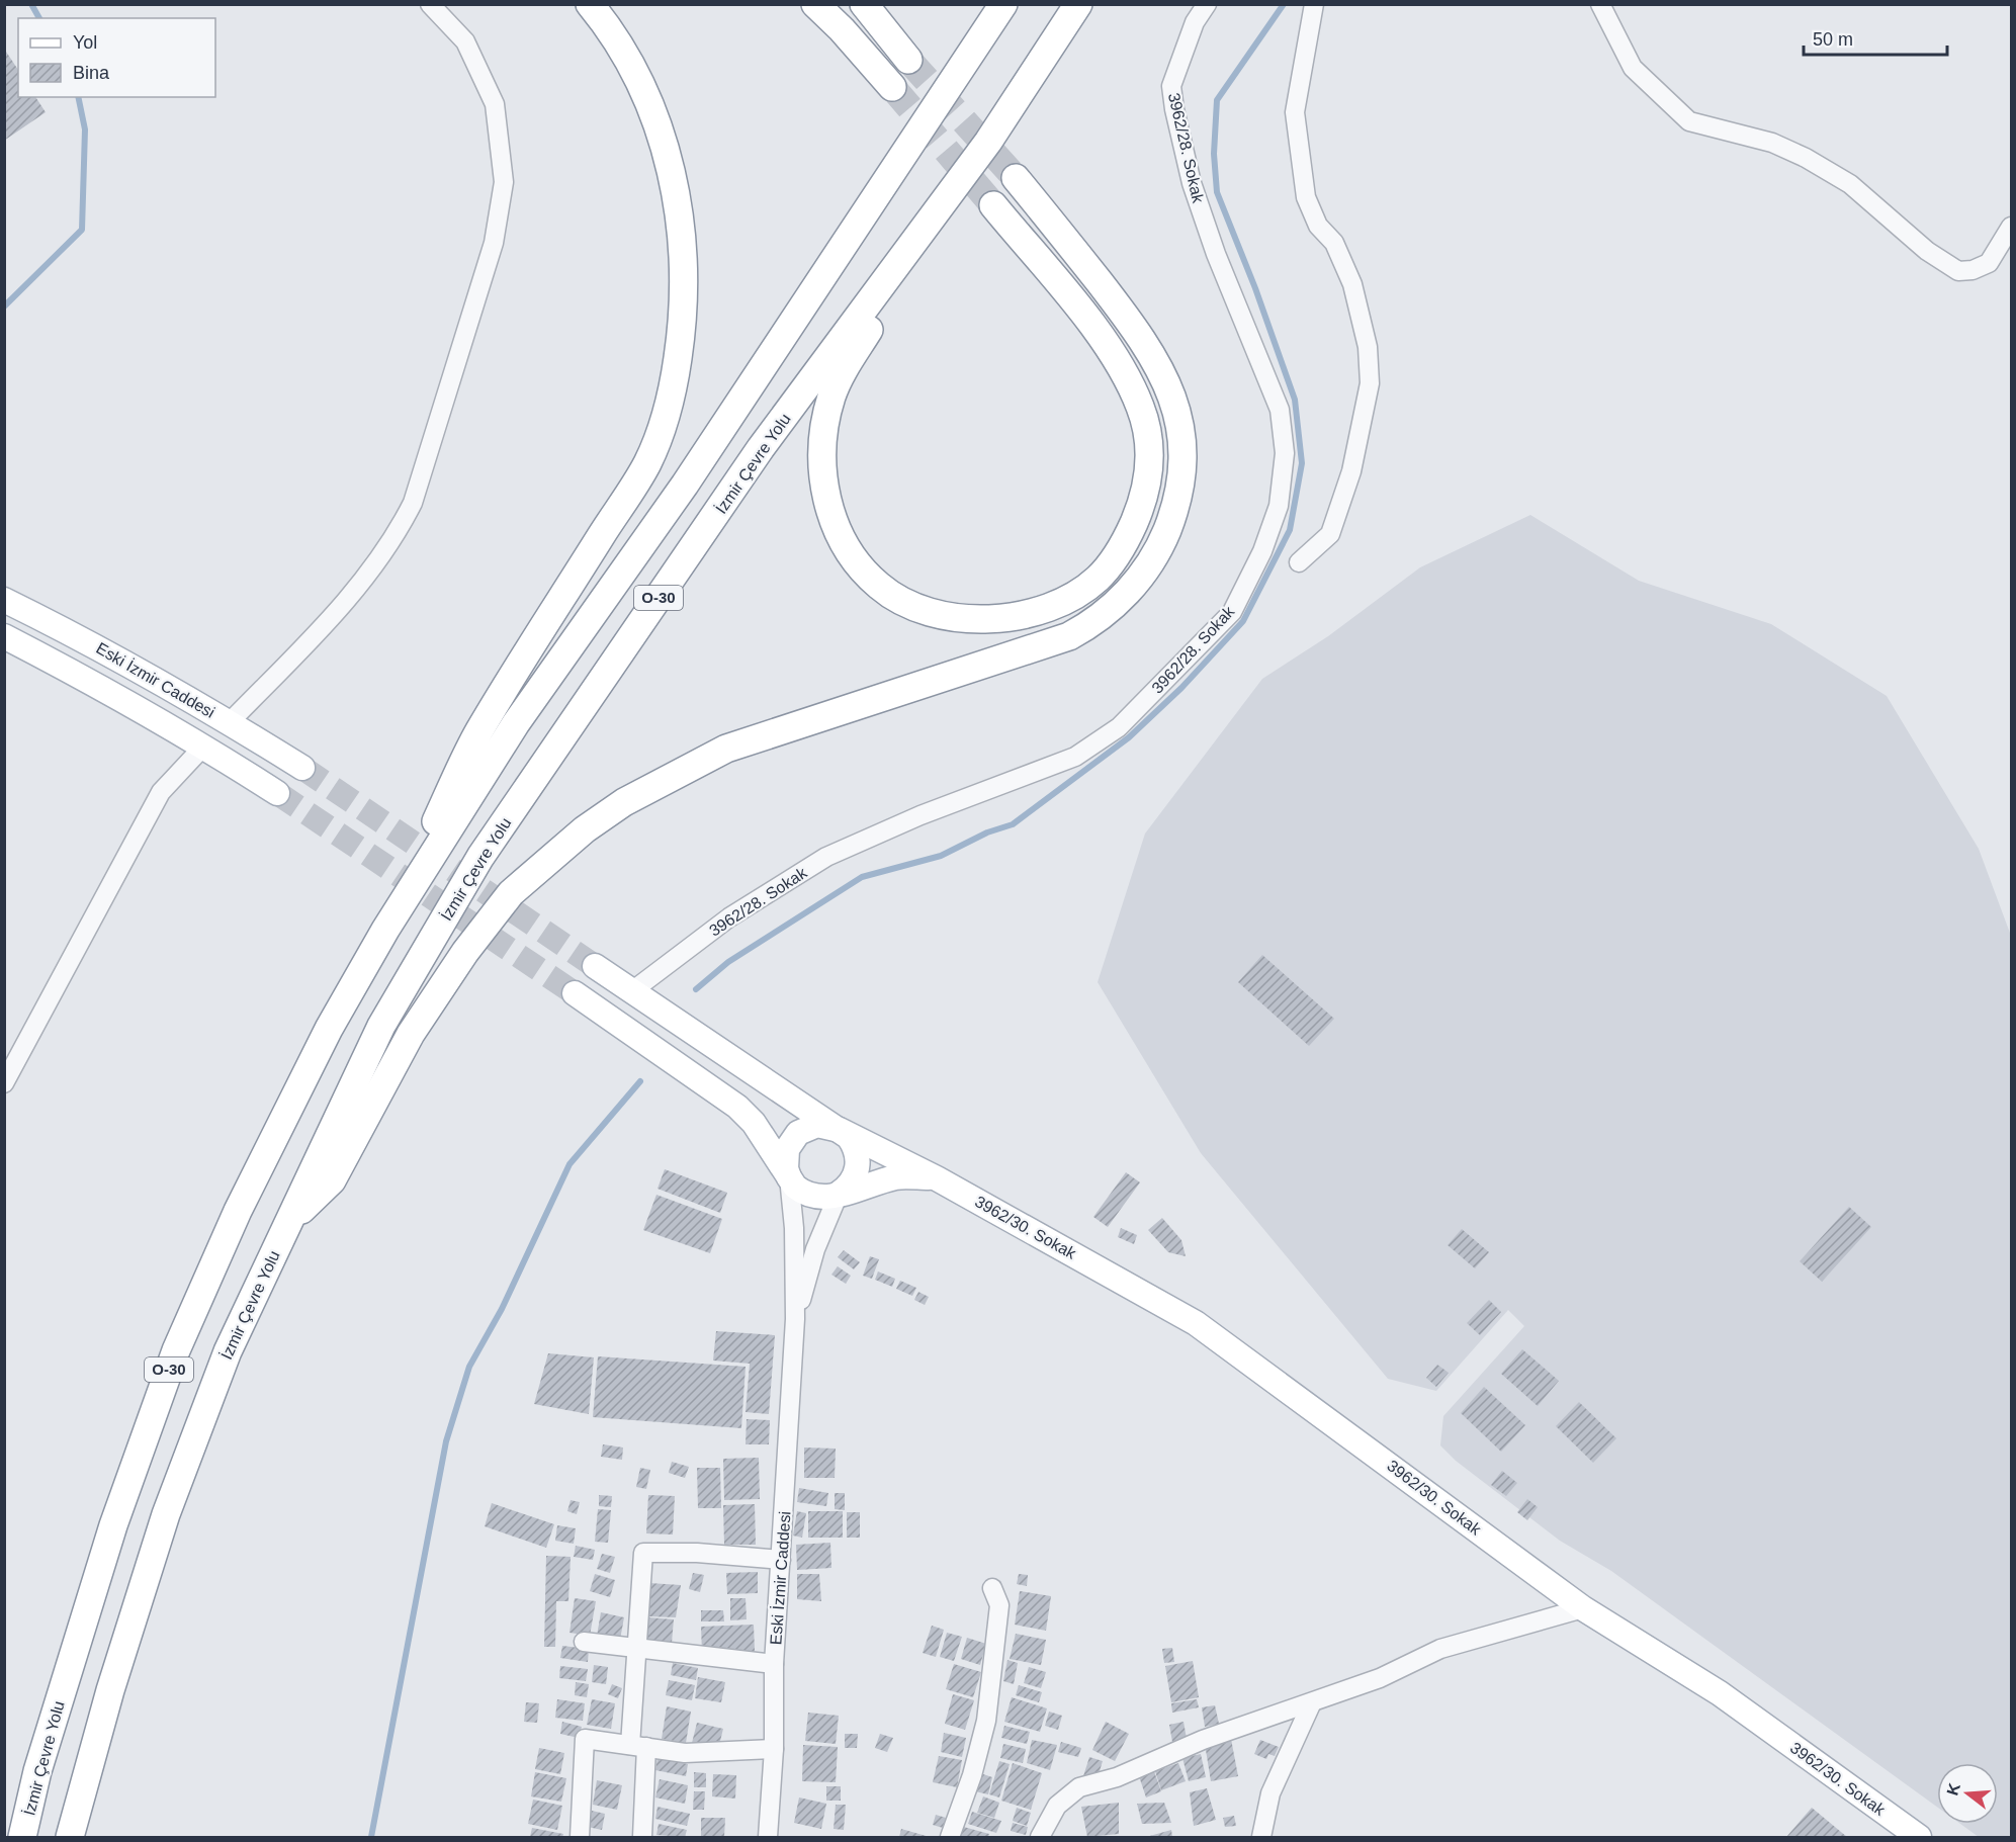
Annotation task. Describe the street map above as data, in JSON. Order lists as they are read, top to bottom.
{
  "streets": {
    "highway": ["İzmir Çevre Yolu", "O-30"],
    "main road": ["Eski İzmir Caddesi", "3962/30. Sokak"],
    "street": ["3962/28. Sokak"]
  },
  "crossings": [
    ["Eski İzmir Caddesi", "3962/30. Sokak"]
  ],
  "legend": ["Yol", "Bina"],
  "scale_bar": "50 m",
  "north": "left"
}
